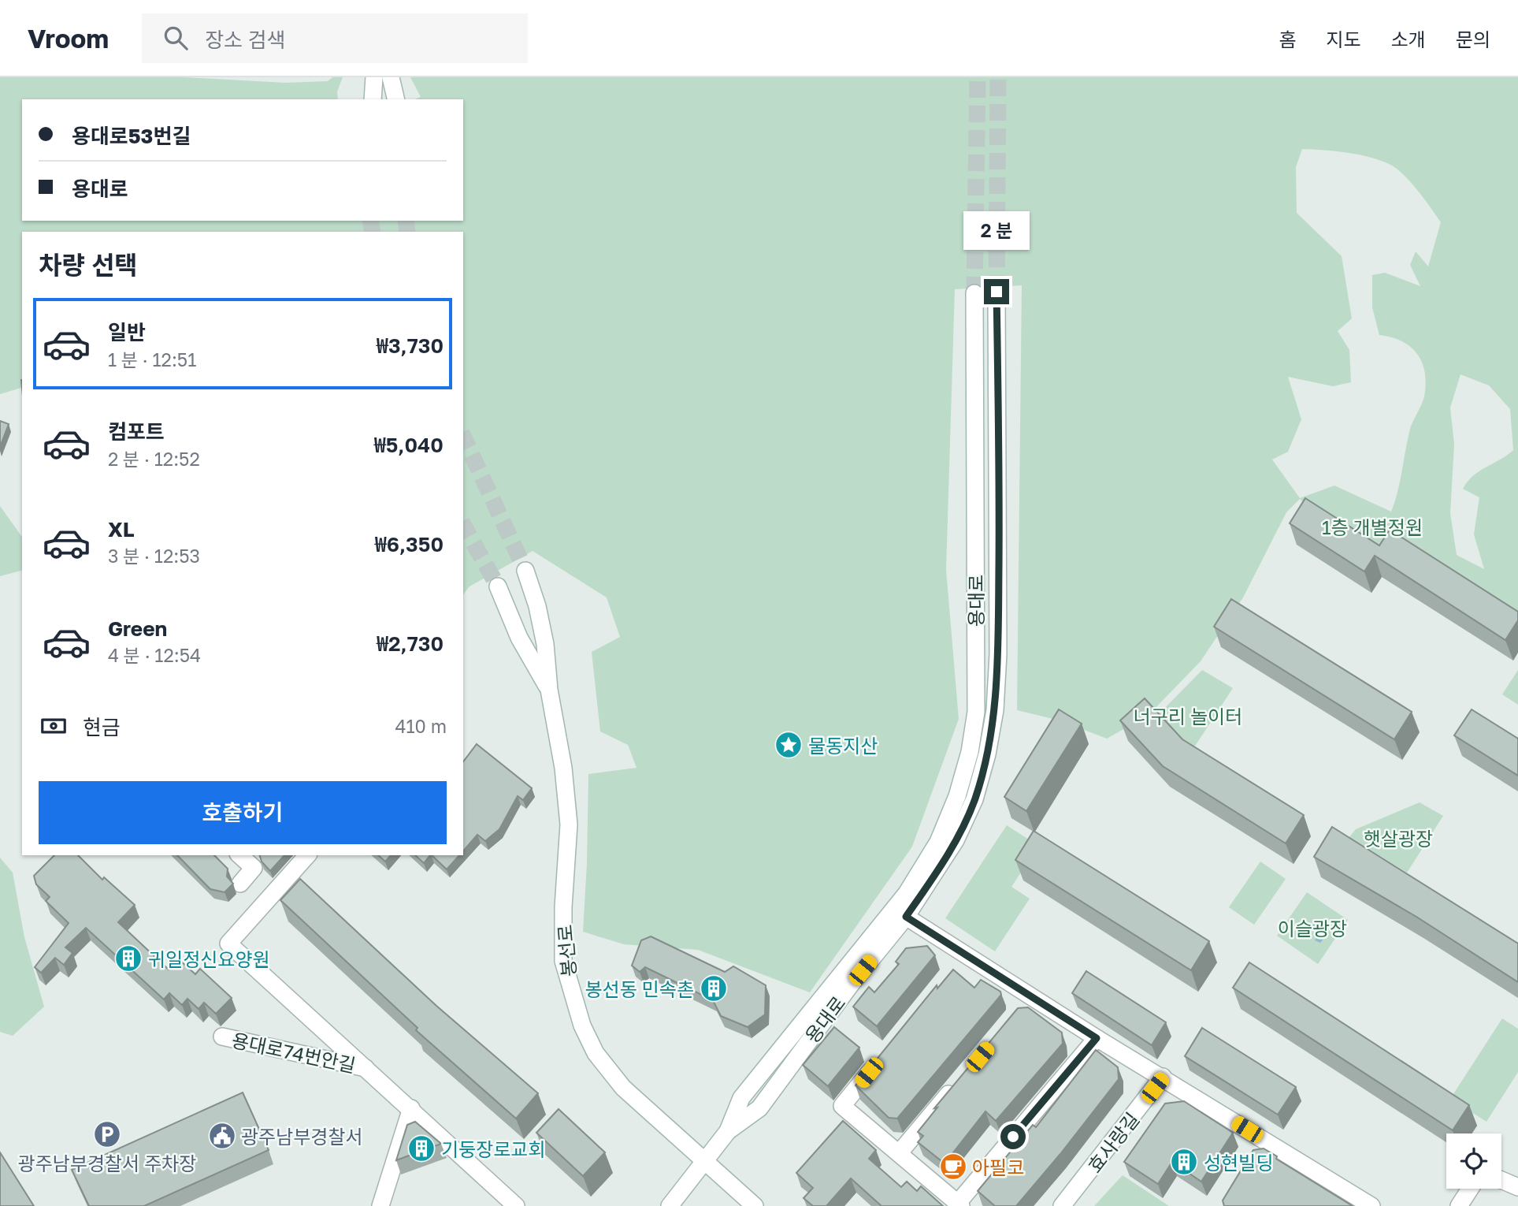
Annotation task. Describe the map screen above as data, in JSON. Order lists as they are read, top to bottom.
{
  "streets": {
    "street": [
      "용대로",
      "봉선로",
      "용대로74번안길",
      "효사랑길"
    ]
  },
  "crossings": [
    ["용대로", "봉선로"]
  ],
  "parks": [
    "1층 개별정원",
    "너구리 놀이터",
    "햇살광장",
    "이슬광장"
  ],
  "places": {
    "place": ["물동지산"],
    "building": [
      "귀일정신요양원",
      "봉선동 민속촌",
      "기둥장로교회",
      "성현빌딩"
    ],
    "parking": ["광주남부경찰서 주차장"],
    "public building": ["광주남부경찰서"],
    "cafe": ["아필코"]
  },
  "page": {
    "header": "Vroom",
    "search": "장소 검색",
    "nav": [
      "홈",
      "지도",
      "소개",
      "문의"
    ],
    "banner": ["용대로53번길", "용대로"],
    "bubble": "2 분",
    "heading": "차량 선택",
    "list": [
      {
        "name": "일반",
        "note": "1 분 · 12:51",
        "value": "₩3,730"
      },
      {
        "name": "컴포트",
        "note": "2 분 · 12:52",
        "value": "₩5,040"
      },
      {
        "name": "XL",
        "note": "3 분 · 12:53",
        "value": "₩6,350"
      },
      {
        "name": "Green",
        "note": "4 분 · 12:54",
        "value": "₩2,730"
      }
    ],
    "pay": ["현금", "410 m"],
    "buttons": "호출하기"
  }
}
